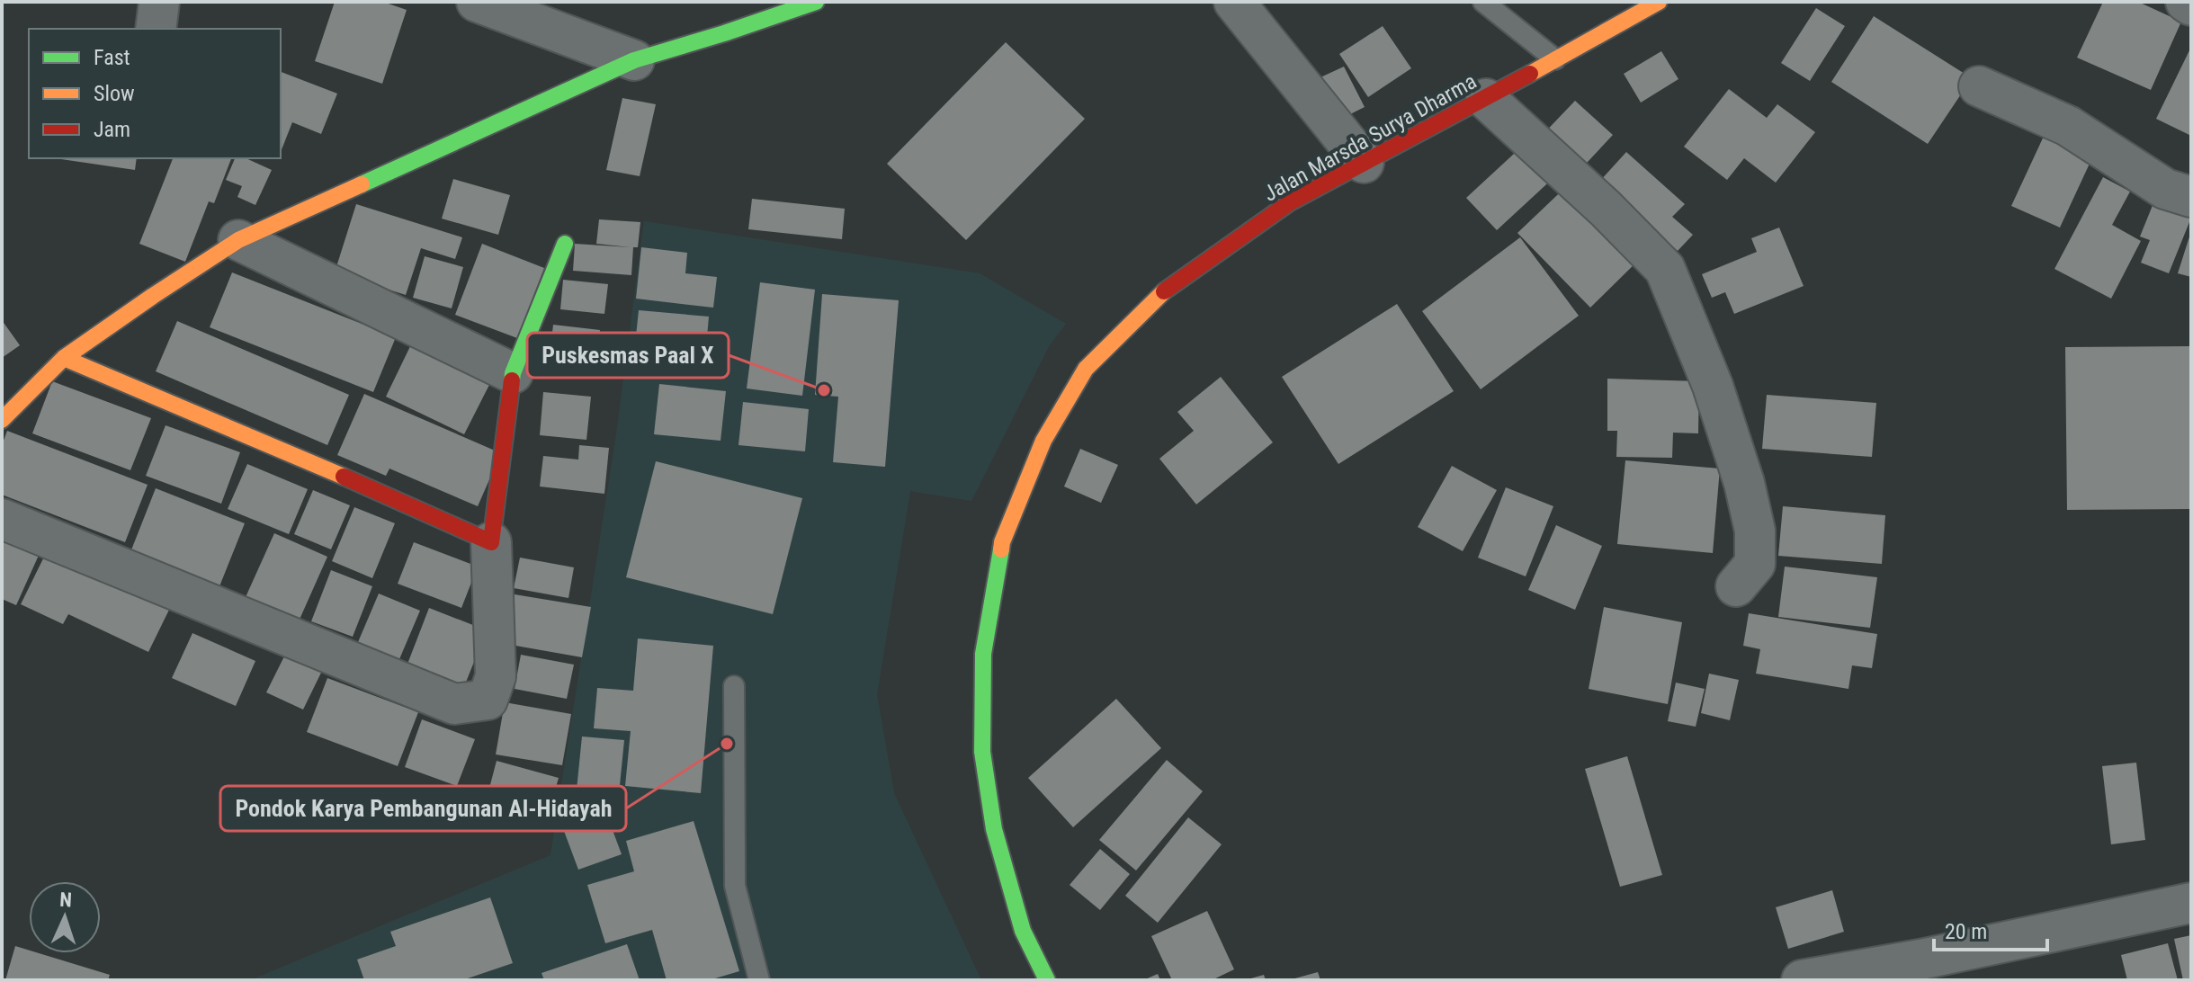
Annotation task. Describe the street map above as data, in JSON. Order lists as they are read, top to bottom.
{
  "streets": {
    "main road": ["Jalan Marsda Surya Dharma"]
  },
  "places": ["Puskesmas Paal X", "Pondok Karya Pembangunan Al-Hidayah"],
  "legend": ["Fast", "Slow", "Jam"],
  "scale_bar": "20 m",
  "north": "top"
}
